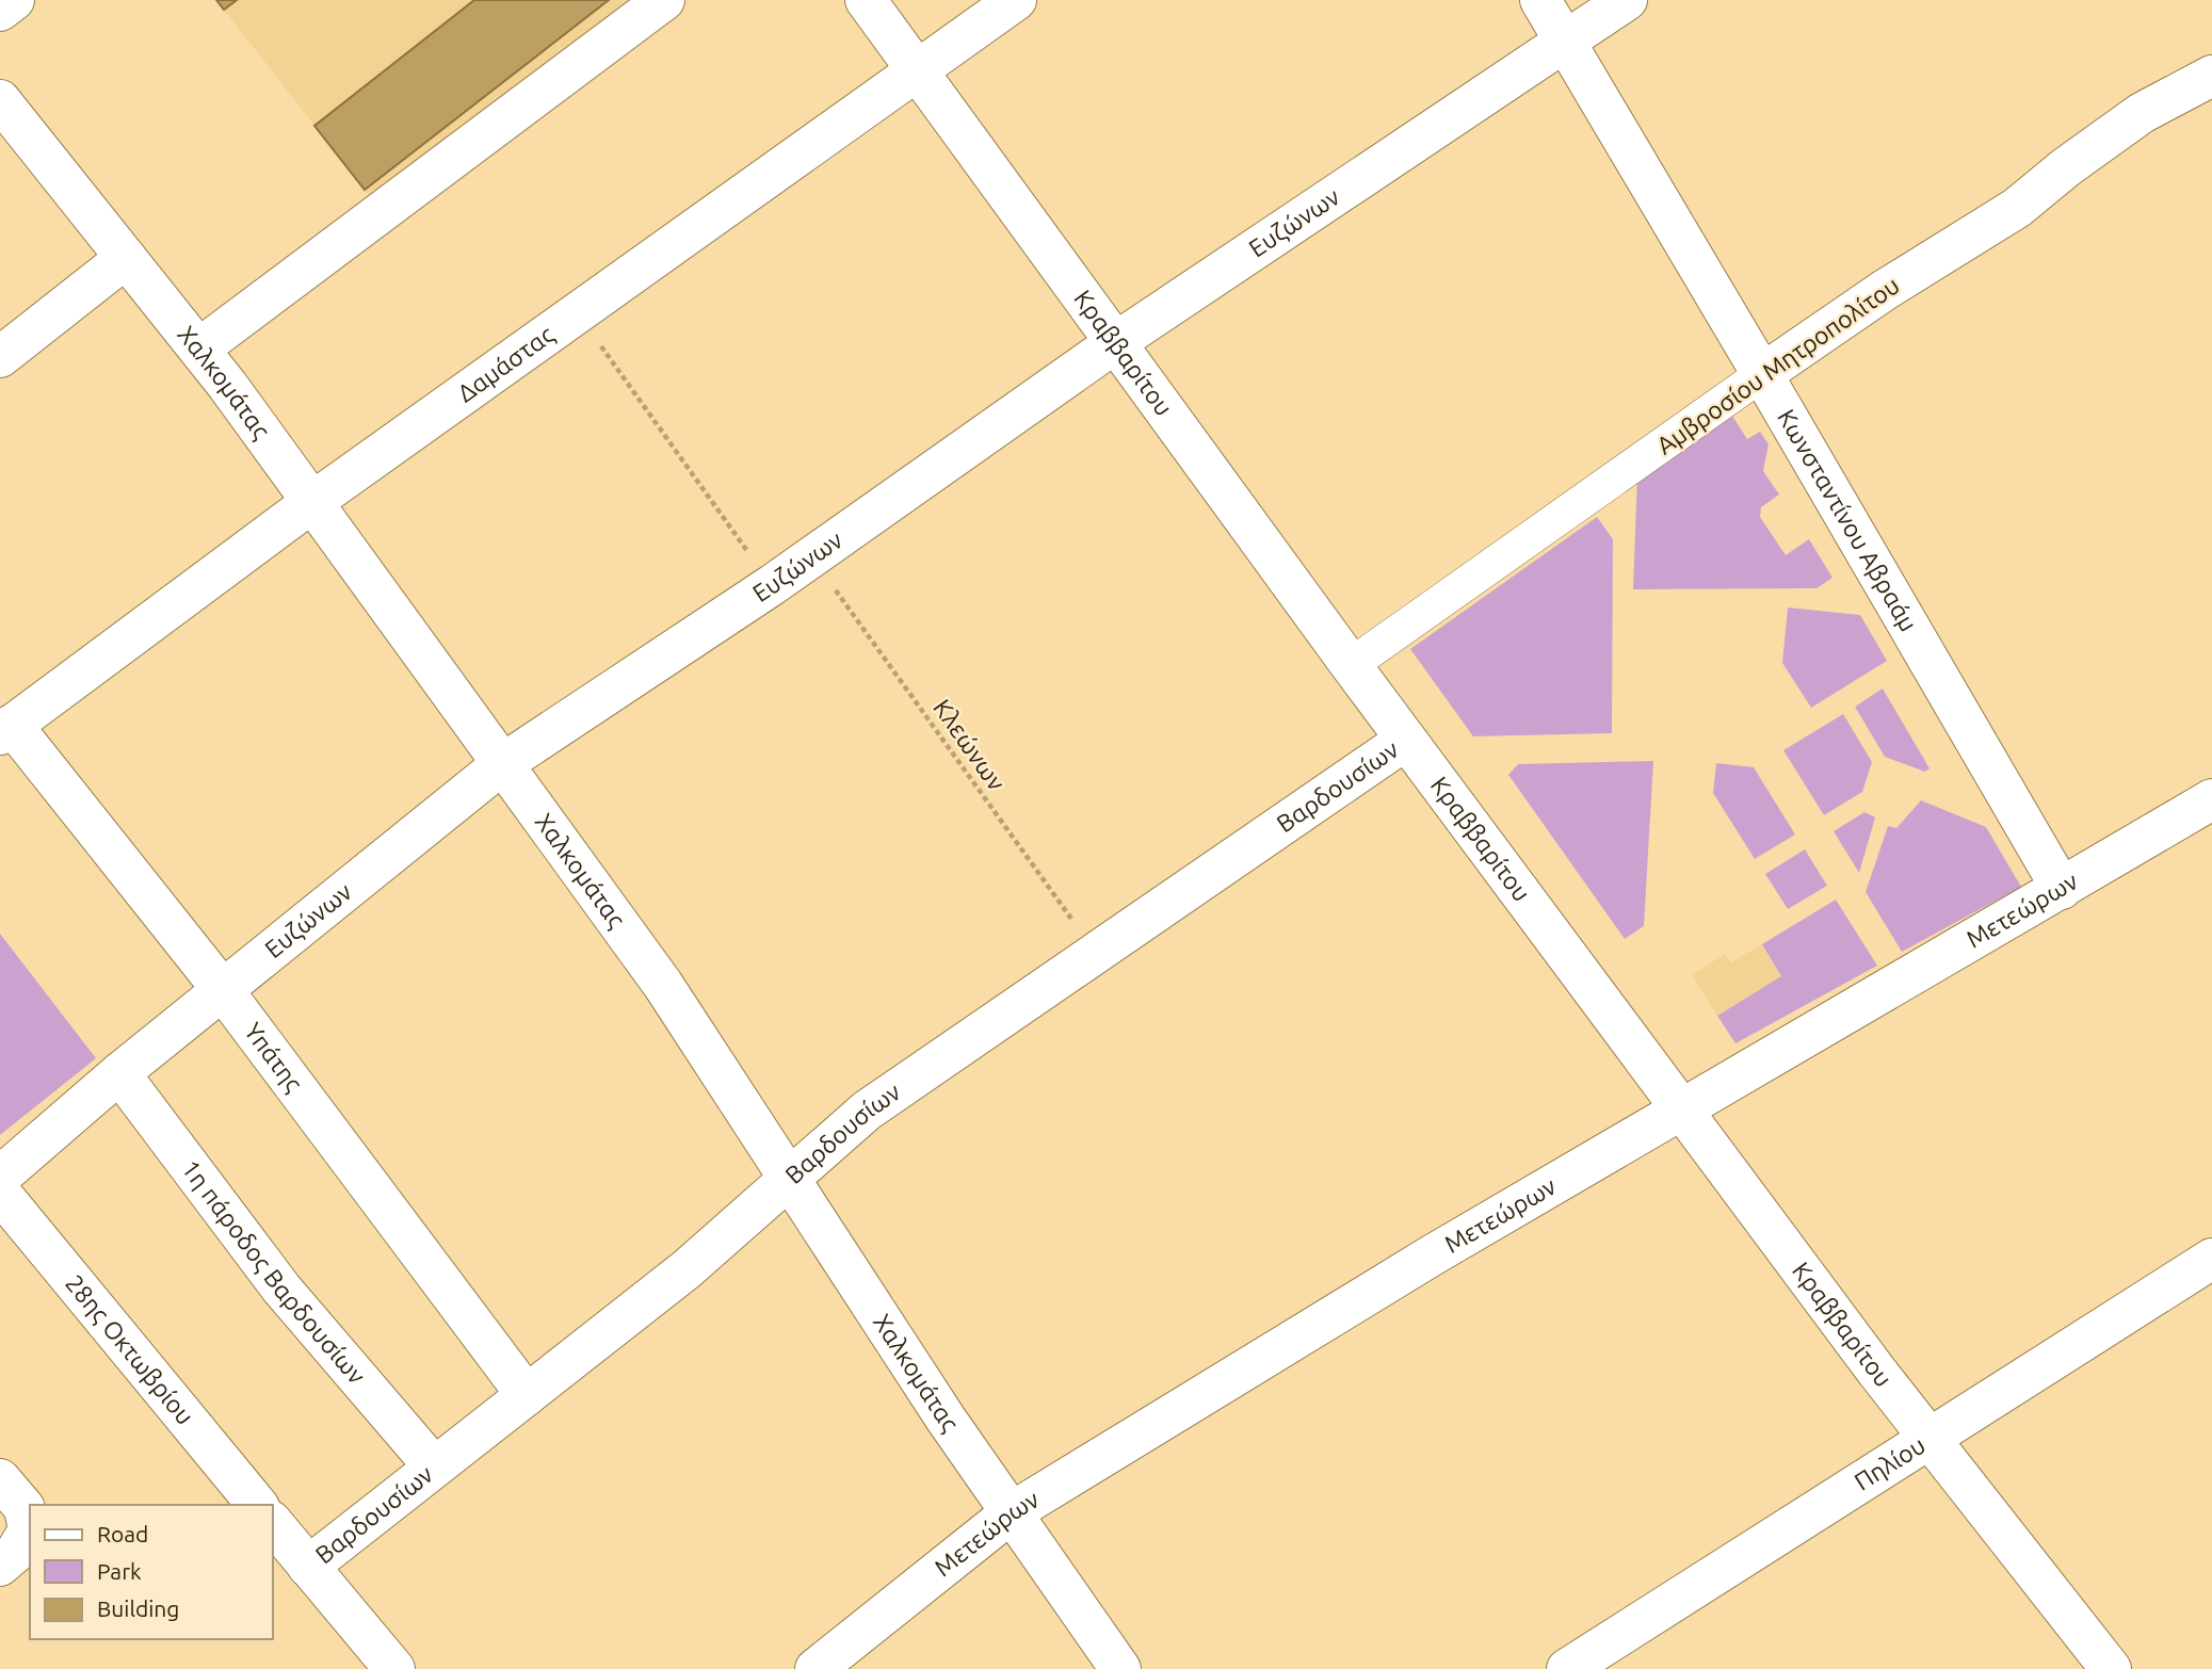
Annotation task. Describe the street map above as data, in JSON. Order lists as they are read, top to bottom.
{
  "streets": {
    "street": [
      "Ευζώνων",
      "Κραββαρίτου",
      "Δαμάστας",
      "Αμβροσίου Μητροπολίτου",
      "Χαλκομάτας",
      "Κωνσταντίνου Αβραάμ",
      "Βαρδουσίων",
      "Μετεώρων",
      "Υπάτης",
      "1η πάροδος Βαρδουσίων",
      "28ης Οκτωβρίου",
      "Πηλίου"
    ],
    "path": ["Κλεώνων"]
  },
  "crossings": [
    ["Ευζώνων", "Κραββαρίτου"],
    ["Ευζώνων", "Χαλκομάτας"],
    ["Ευζώνων", "Κωνσταντίνου Αβραάμ"],
    ["Ευζώνων", "Κλεώνων"],
    ["Ευζώνων", "Υπάτης"],
    ["Ευζώνων", "1η πάροδος Βαρδουσίων"],
    ["Κραββαρίτου", "Δαμάστας"],
    ["Κραββαρίτου", "Αμβροσίου Μητροπολίτου"],
    ["Κραββαρίτου", "Βαρδουσίων"],
    ["Κραββαρίτου", "Μετεώρων"],
    ["Κραββαρίτου", "Πηλίου"],
    ["Δαμάστας", "Χαλκομάτας"],
    ["Δαμάστας", "Υπάτης"],
    ["Αμβροσίου Μητροπολίτου", "Κωνσταντίνου Αβραάμ"],
    ["Χαλκομάτας", "Βαρδουσίων"],
    ["Χαλκομάτας", "Μετεώρων"],
    ["Κωνσταντίνου Αβραάμ", "Μετεώρων"],
    ["Κλεώνων", "Βαρδουσίων"],
    ["Βαρδουσίων", "Υπάτης"],
    ["Βαρδουσίων", "1η πάροδος Βαρδουσίων"]
  ],
  "legend": ["Road", "Park", "Building"]
}
